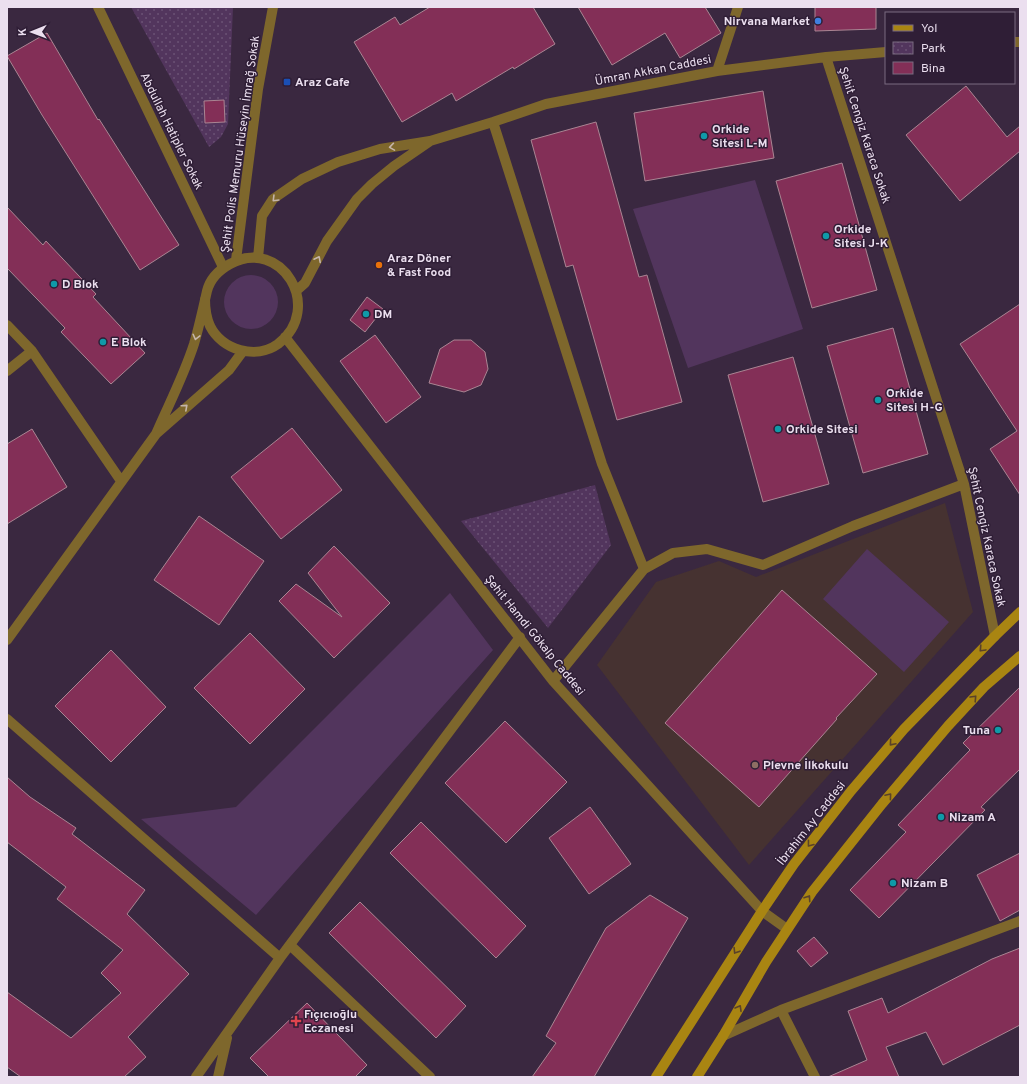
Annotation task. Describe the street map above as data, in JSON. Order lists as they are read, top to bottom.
{
  "streets": {
    "main road": ["İbrahim Ay Caddesi"],
    "street": [
      "Ümran Akkan Caddesi",
      "Abdullah Hatipler Sokak",
      "Şehit Cengiz Karaca Sokak",
      "Şehit Polis Memuru Hüseyin İmrağ Sokak",
      "Şehit Hamdi Gökalp Caddesi"
    ]
  },
  "crossings": [
    ["Ümran Akkan Caddesi", "Şehit Cengiz Karaca Sokak"],
    ["Abdullah Hatipler Sokak", "Şehit Polis Memuru Hüseyin İmrağ Sokak"],
    ["Abdullah Hatipler Sokak", "Şehit Hamdi Gökalp Caddesi"],
    ["Şehit Cengiz Karaca Sokak", "İbrahim Ay Caddesi"],
    ["Şehit Polis Memuru Hüseyin İmrağ Sokak", "Şehit Hamdi Gökalp Caddesi"],
    ["Şehit Hamdi Gökalp Caddesi", "İbrahim Ay Caddesi"]
  ],
  "places": {
    "other": [
      "Nirvana Market",
      "Orkide Sitesi L-M",
      "Orkide Sitesi J-K",
      "Araz Döner & Fast Food",
      "D Blok",
      "DM",
      "E Blok",
      "Orkide Sitesi H-G",
      "Orkide Sitesi",
      "Tuna",
      "Plevne İlkokulu",
      "Nizam A",
      "Nizam B"
    ],
    "transit": ["Araz Cafe"],
    "health": ["Fıçıcıoğlu Eczanesi"]
  },
  "legend": ["Yol", "Park", "Bina"],
  "north": "left"
}
